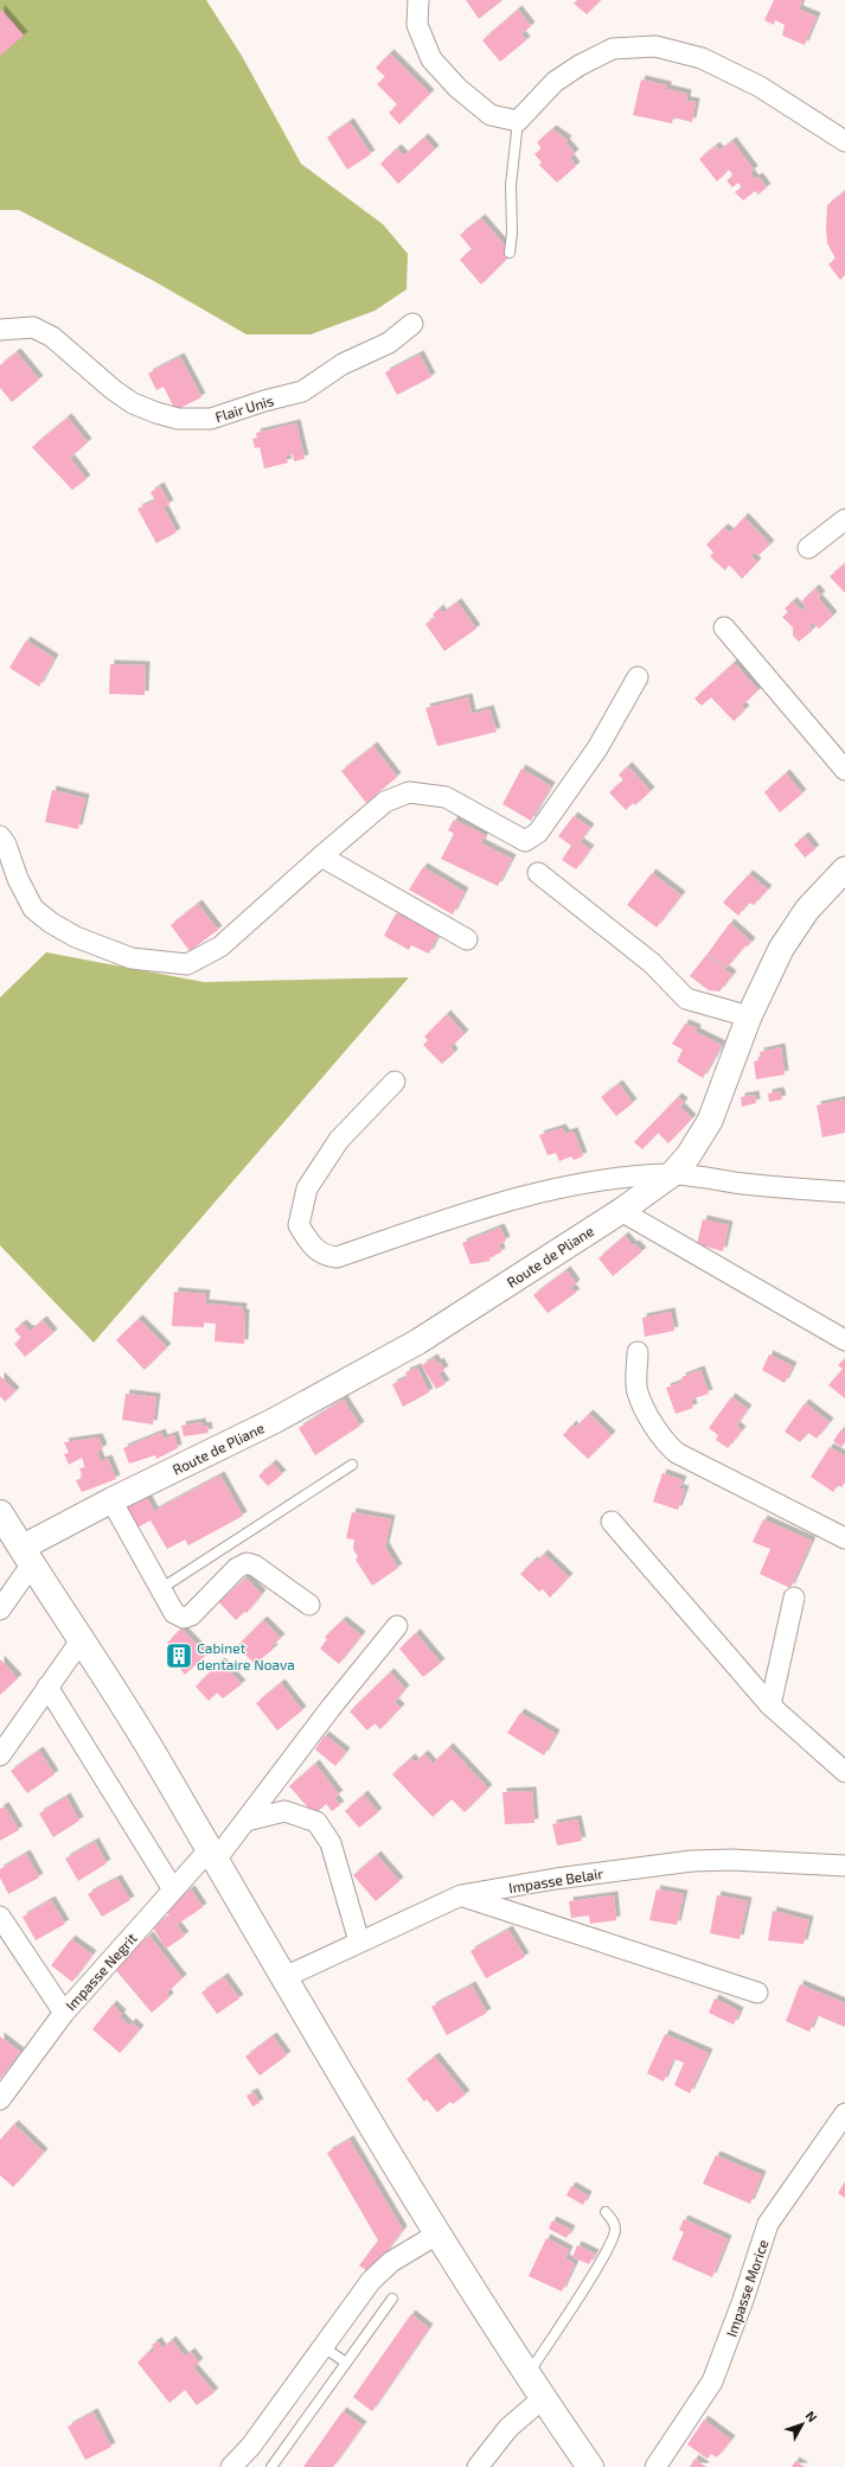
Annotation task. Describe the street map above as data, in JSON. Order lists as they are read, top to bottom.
{
  "streets": {
    "street": [
      "Flair Unis",
      "Route de Pliane",
      "Impasse Belair",
      "Impasse Negrit",
      "Impasse Morice"
    ]
  },
  "places": {
    "building": ["Cabinet dentaire Noava"]
  },
  "north": "top right"
}
